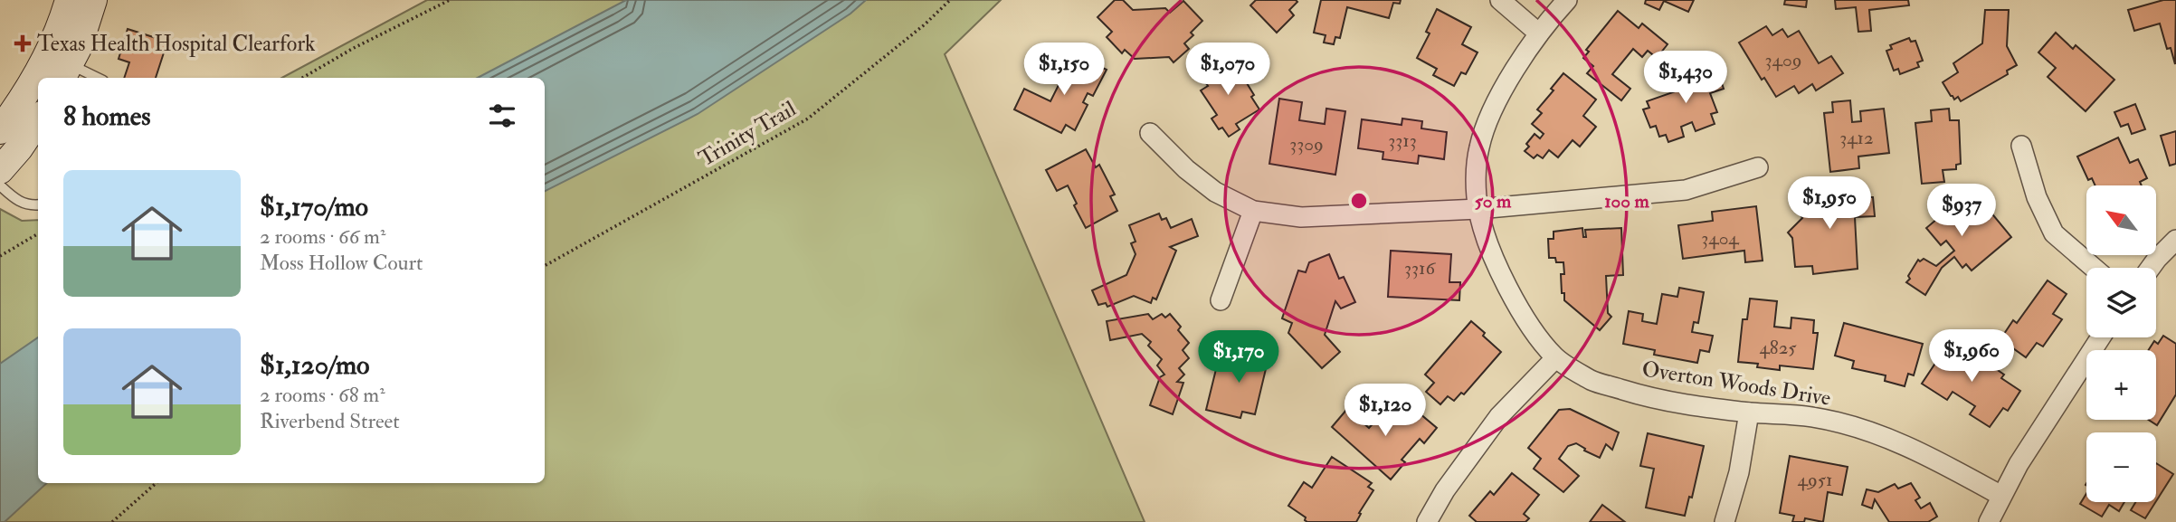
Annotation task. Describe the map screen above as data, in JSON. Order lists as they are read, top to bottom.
{
  "streets": {
    "street": ["Overton Woods Drive"],
    "path": ["Trinity Trail"]
  },
  "places": {
    "health": ["Texas Health Hospital Clearfork"]
  },
  "house_numbers": [
    "3409",
    "3412",
    "3313",
    "3309",
    "3404",
    "3316",
    "4825",
    "4951"
  ],
  "north": "top left",
  "page": {
    "price": [
      "$1,150",
      "$1,070",
      "$1,430",
      "$1,950",
      "$937",
      "$1,960",
      "$1,170",
      "$1,120"
    ],
    "heading": "8 homes",
    "list": [
      {
        "name": "$1,170/mo",
        "note": "2 rooms · 66 m² · Moss Hollow Court"
      },
      {
        "name": "$1,120/mo",
        "note": "2 rooms · 68 m² · Riverbend Street"
      }
    ],
    "map_buttons": ["+", "−"]
  },
  "rings": ["50 m", "100 m"]
}
